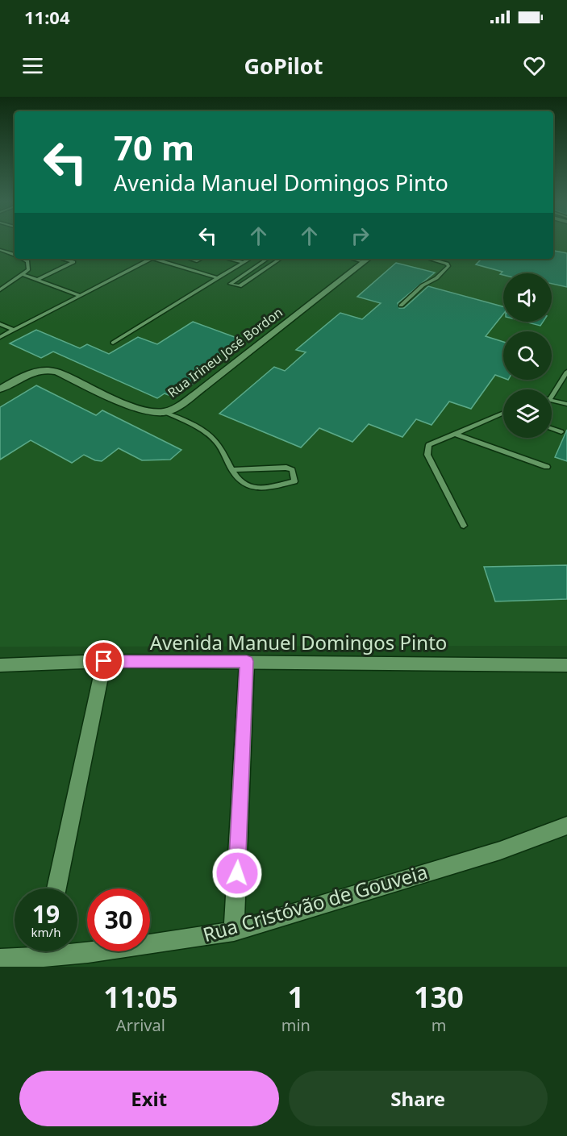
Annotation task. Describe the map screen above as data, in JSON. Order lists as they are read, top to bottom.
{
  "streets": {
    "street": ["Rua Irineu José Bordon", "Avenida Manuel Domingos Pinto", "Rua Cristóvão de Gouveia"]
  },
  "page": {
    "status": "11:04",
    "header": "GoPilot",
    "turn": ["70 m", "Avenida Manuel Domingos Pinto"],
    "speed": "19 km/h",
    "limit": "30",
    "eta": [
      "11:05",
      "Arrival",
      "1",
      "min",
      "130",
      "m"
    ],
    "buttons": ["Exit", "Share"]
  }
}
